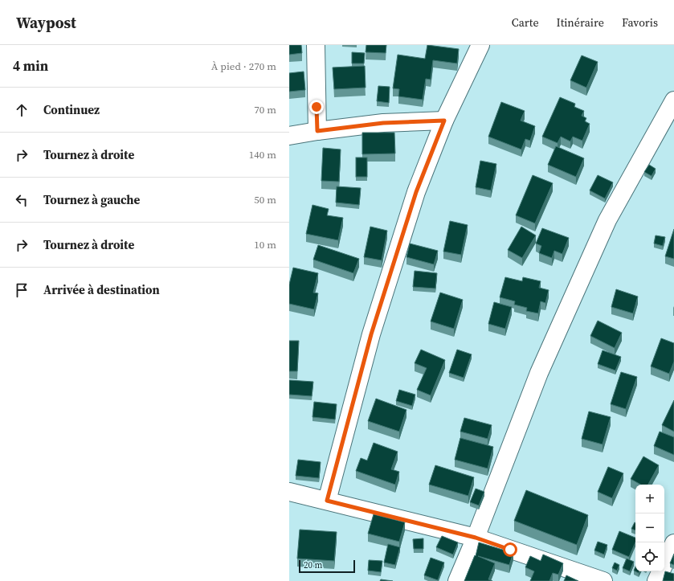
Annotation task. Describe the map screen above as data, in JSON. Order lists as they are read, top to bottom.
{
  "scale_bar": "20 m",
  "page": {
    "header": "Waypost",
    "nav": ["Carte", "Itinéraire", "Favoris"],
    "heading": ["4 min", "À pied · 270 m"],
    "list": [
      ["Continuez", "70 m"],
      ["Tournez à droite", "140 m"],
      ["Tournez à gauche", "50 m"],
      ["Tournez à droite", "10 m"],
      "Arrivée à destination"
    ],
    "map_buttons": ["+", "−"],
    "scale": "20 m"
  }
}
